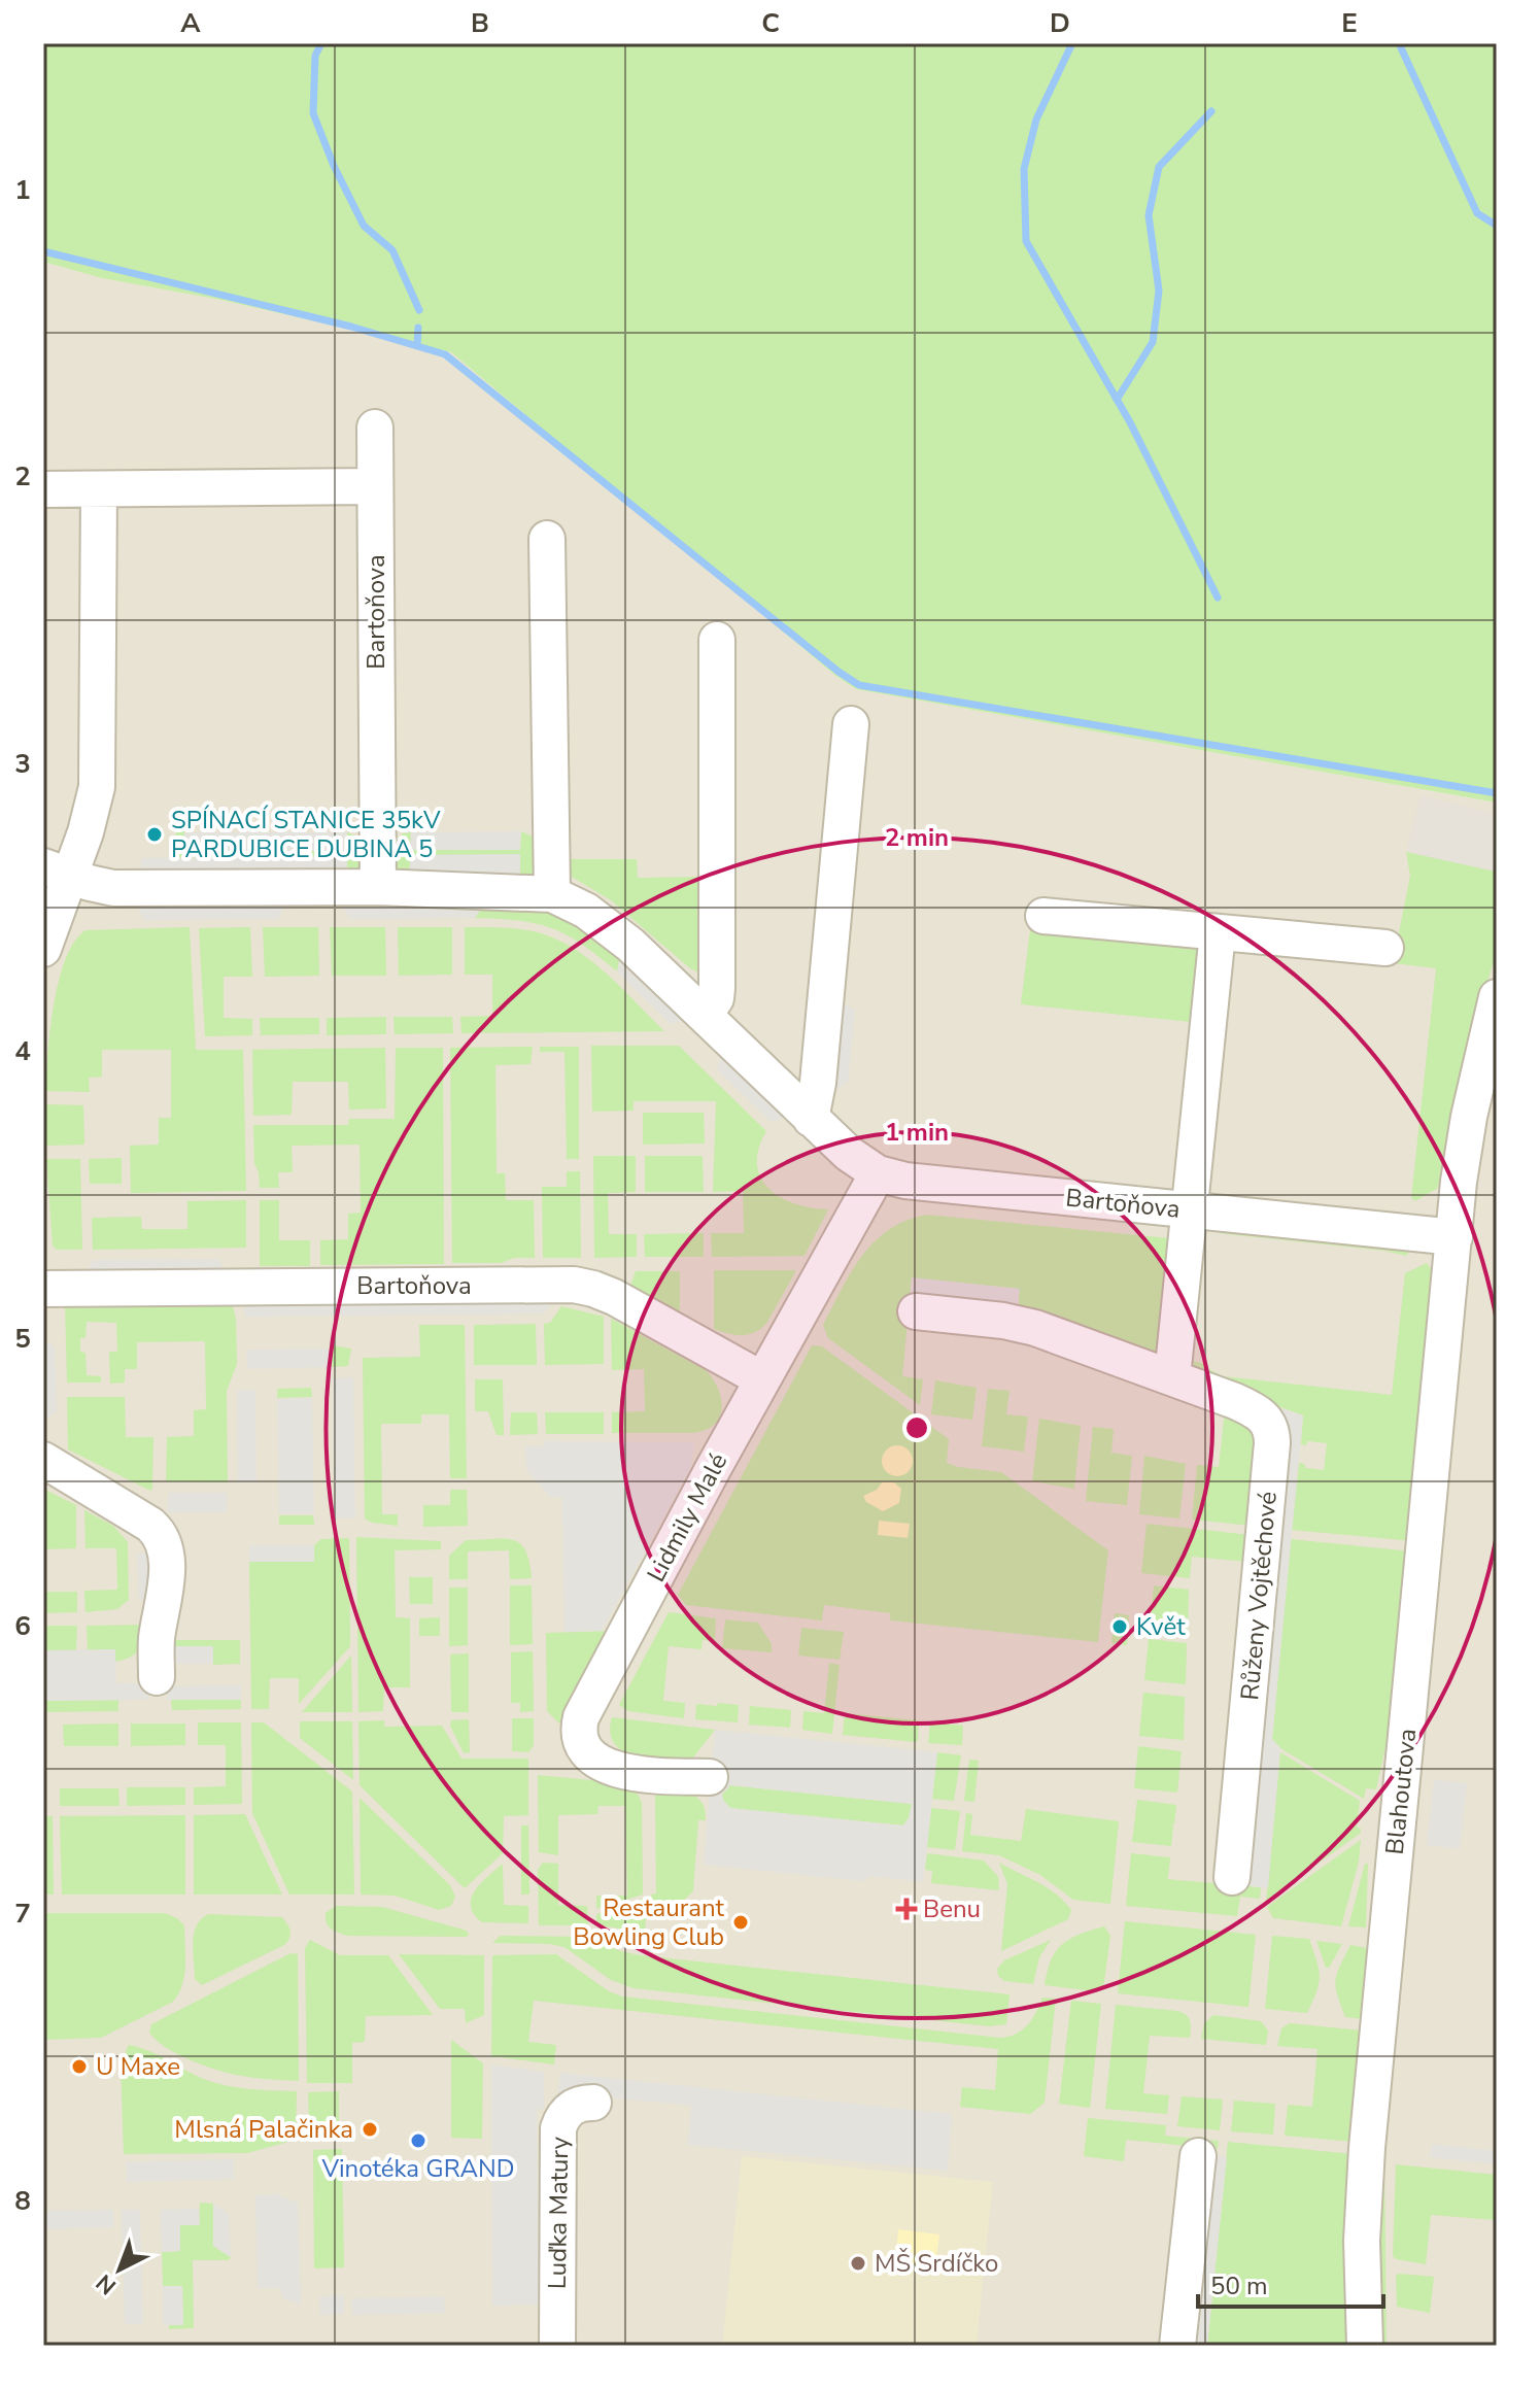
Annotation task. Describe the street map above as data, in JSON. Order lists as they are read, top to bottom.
{
  "streets": {
    "street": [
      "Bartoňova",
      "Lidmily Malé",
      "Růženy Vojtěchové",
      "Blahoutova",
      "Luďka Matury"
    ]
  },
  "crossings": [
    ["Bartoňova", "Lidmily Malé"],
    ["Bartoňova", "Blahoutova"]
  ],
  "places": {
    "other": [
      "SPÍNACÍ STANICE 35kV PARDUBICE DUBINA 5",
      "Květ",
      "Restaurant Bowling Club",
      "U Maxe",
      "Mlsná Palačinka",
      "Vinotéka GRAND",
      "MŠ Srdíčko"
    ],
    "health": ["Benu"]
  },
  "scale_bar": "50 m",
  "north": "bottom left",
  "grid": {
    "columns": [
      "A",
      "B",
      "C",
      "D",
      "E"
    ],
    "rows": [
      "1",
      "2",
      "3",
      "4",
      "5",
      "6",
      "7",
      "8"
    ]
  },
  "rings": ["2 min", "1 min"]
}
